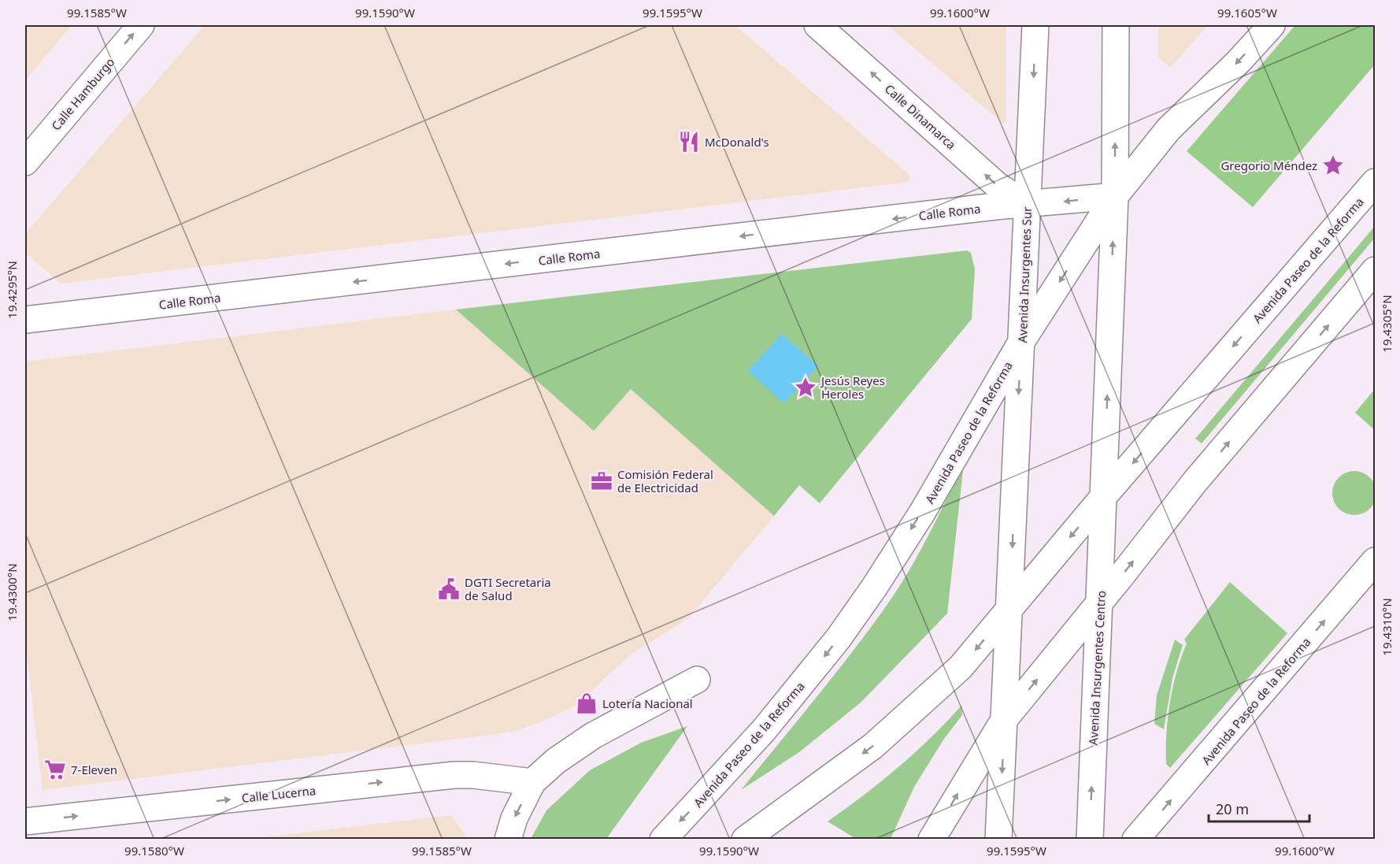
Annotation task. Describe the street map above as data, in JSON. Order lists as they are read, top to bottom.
{
  "streets": {
    "street": [
      "Calle Hamburgo",
      "Calle Dinamarca",
      "Calle Roma",
      "Avenida Paseo de la Reforma",
      "Avenida Insurgentes Sur",
      "Avenida Insurgentes Centro",
      "Calle Lucerna"
    ]
  },
  "crossings": [
    ["Calle Dinamarca", "Calle Roma"],
    ["Calle Dinamarca", "Avenida Insurgentes Sur"],
    ["Calle Roma", "Avenida Paseo de la Reforma"],
    ["Calle Roma", "Avenida Insurgentes Sur"],
    ["Avenida Paseo de la Reforma", "Avenida Insurgentes Sur"],
    ["Avenida Paseo de la Reforma", "Avenida Insurgentes Centro"]
  ],
  "one_way": [
    "Calle Hamburgo",
    "Calle Dinamarca",
    "Calle Roma",
    "Calle Lucerna"
  ],
  "places": {
    "restaurant": ["McDonald's"],
    "place": ["Gregorio Méndez", "Jesús Reyes Heroles"],
    "office": ["Comisión Federal de Electricidad"],
    "public building": ["DGTI Secretaria de Salud"],
    "shop": ["Lotería Nacional"],
    "supermarket": ["7-Eleven"]
  },
  "scale_bar": "20 m",
  "coordinates": [
    "99.1585°W",
    "99.1590°W",
    "99.1595°W",
    "99.1600°W",
    "99.1605°W",
    "19.4295°N",
    "19.4305°N",
    "19.4300°N",
    "19.4310°N",
    "99.1580°W"
  ]
}
